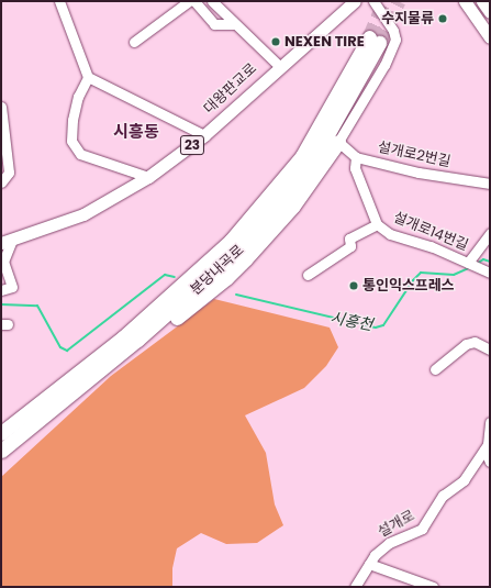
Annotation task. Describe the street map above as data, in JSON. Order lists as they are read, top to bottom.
{
  "streets": {
    "highway": ["분당내곡로"],
    "main road": ["대왕판교로", "23"],
    "street": ["설개로2번길", "설개로14번길", "설개로"]
  },
  "crossings": [
    ["설개로2번길", "설개로14번길"]
  ],
  "districts": ["시흥동"],
  "water": ["시흥천"],
  "places": ["수지물류", "NEXEN TIRE", "통인익스프레스"]
}
